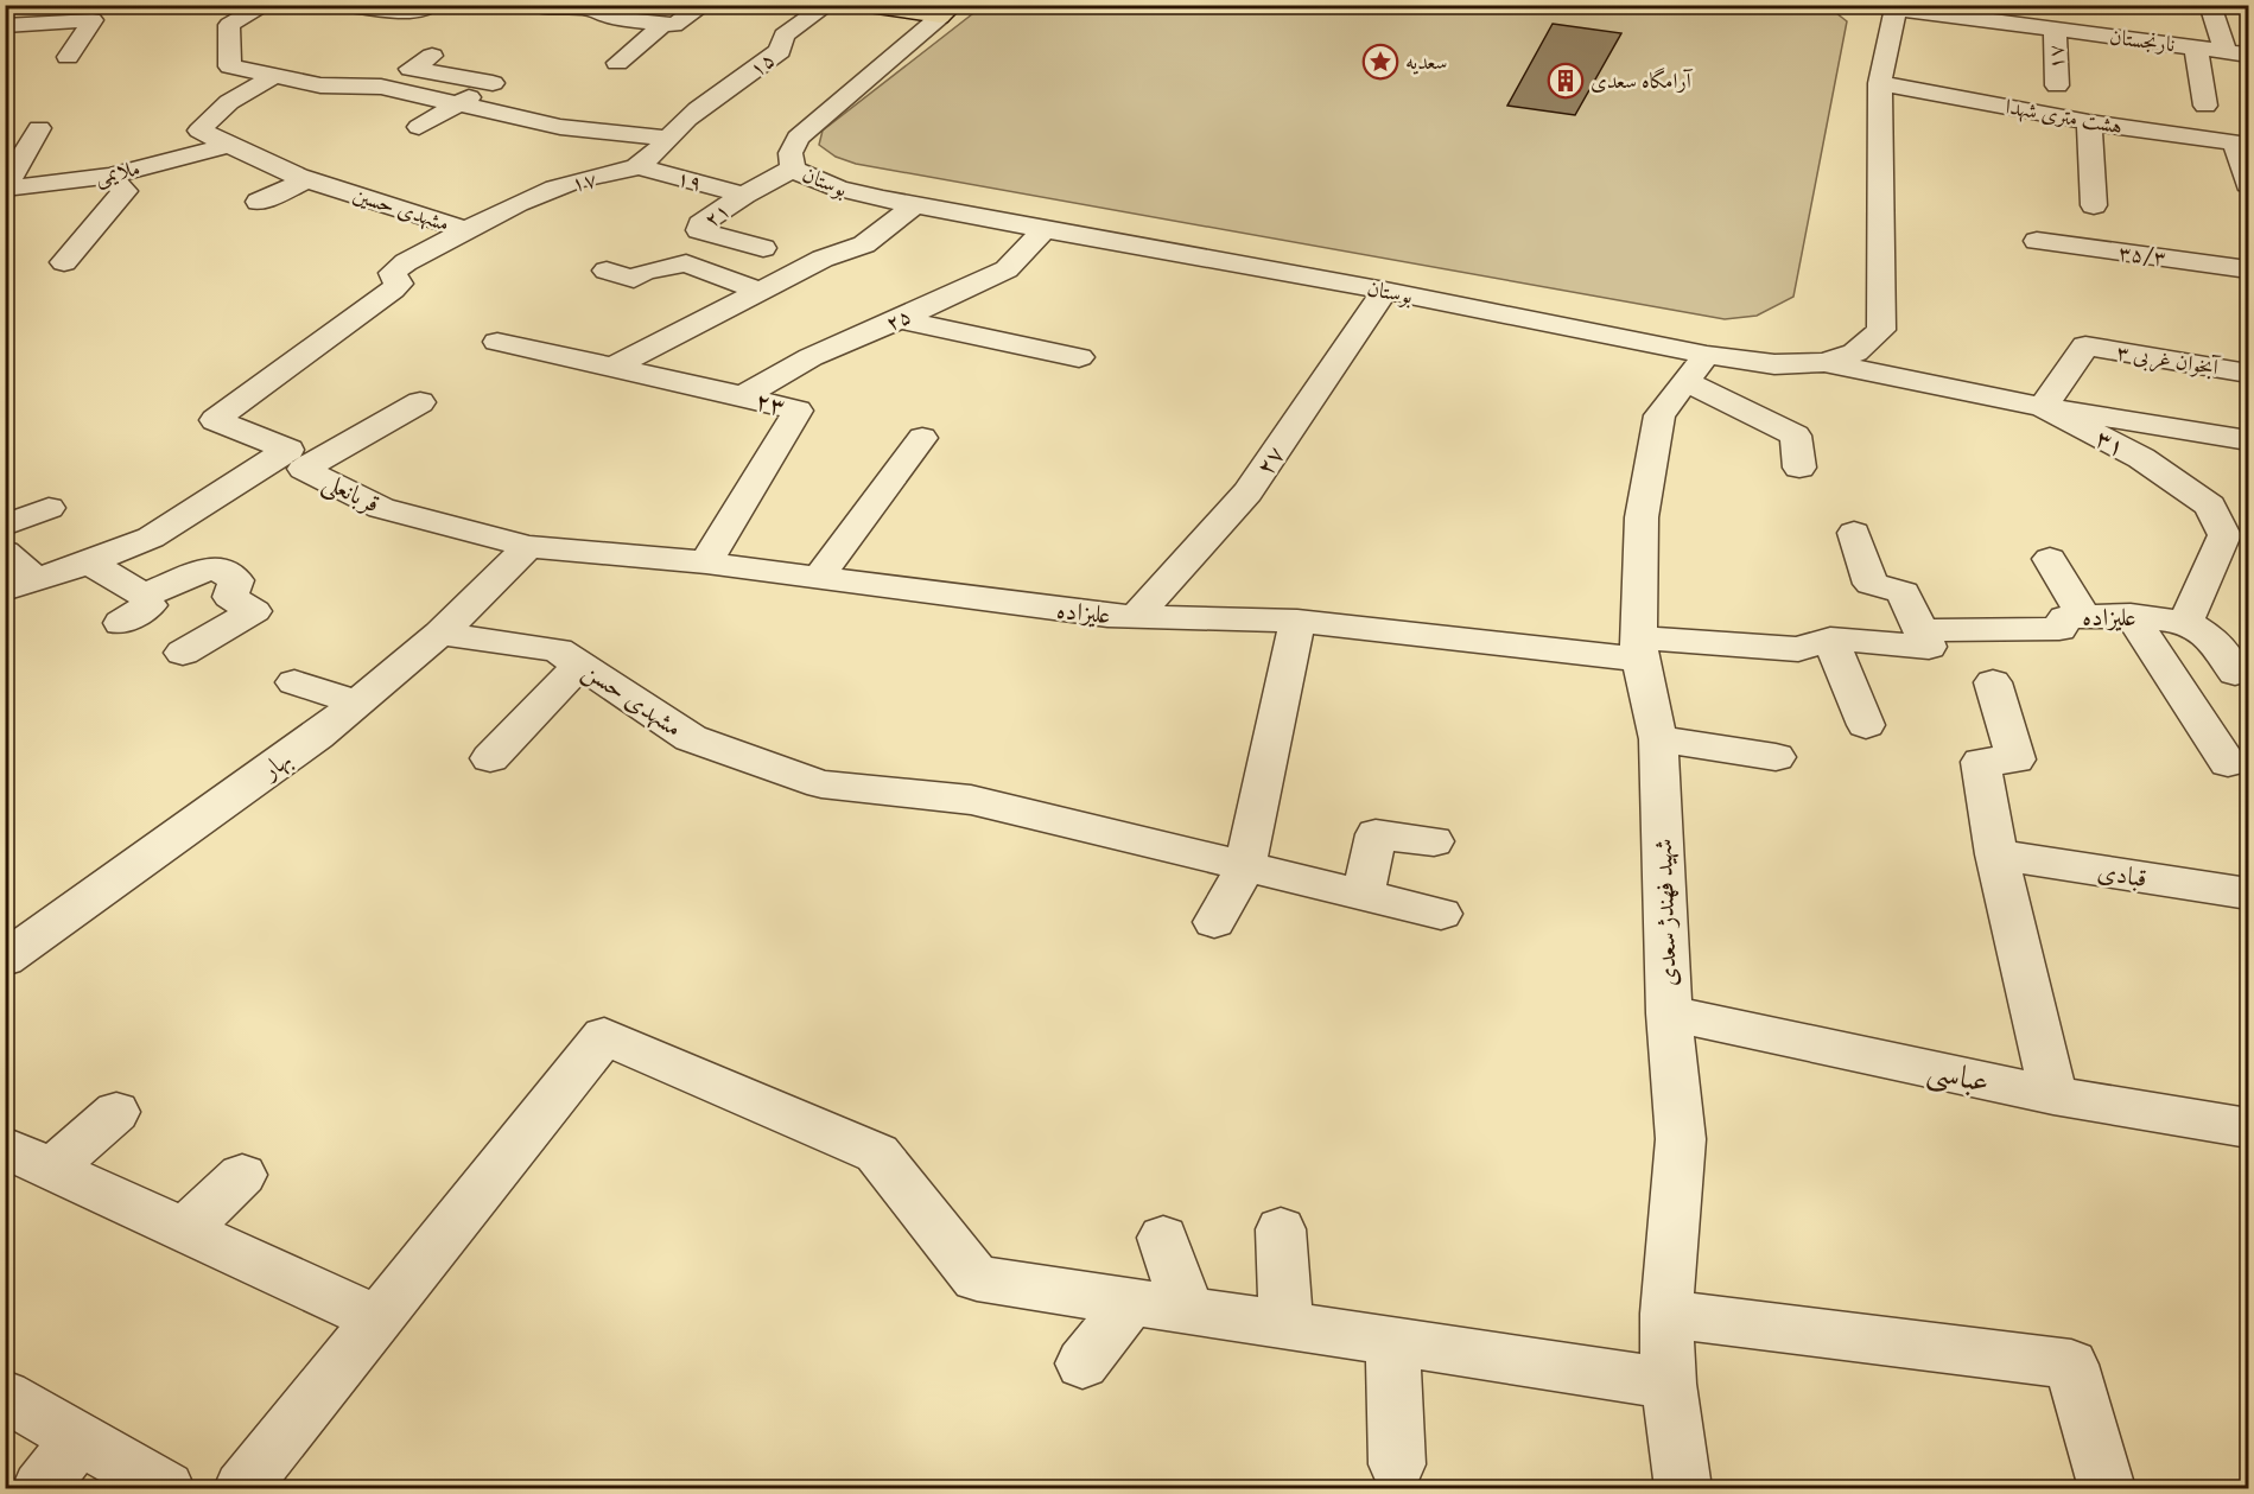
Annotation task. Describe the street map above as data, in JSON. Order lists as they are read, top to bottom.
{
  "streets": {
    "street": [
      "نارنجستان",
      "۱۷",
      "۱۵",
      "هشت متری شهدا",
      "ملایمی",
      "۱۹",
      "بوستان",
      "مشهدی حسین",
      "۲۱",
      "۳۵/۳",
      "۲۵",
      "آبخوان غربی ۳",
      "۲۳",
      "۳۱",
      "۲۷",
      "قربانعلی",
      "علیزاده",
      "مشهدی حسن",
      "بهار",
      "قبادی",
      "شهید فهندژ سعدی",
      "عباسی"
    ]
  },
  "crossings": [
    ["نارنجستان", "۱۷"],
    ["نارنجستان", "بوستان"],
    ["۱۷", "۱۵"],
    ["۱۷", "۱۹"],
    ["۱۷", "مشهدی حسین"],
    ["هشت متری شهدا", "بوستان"],
    ["ملایمی", "مشهدی حسین"],
    ["۱۹", "۲۱"],
    ["بوستان", "۲۱"],
    ["بوستان", "۲۵"],
    ["بوستان", "۲۷"],
    ["بوستان", "شهید فهندژ سعدی"],
    ["۲۵", "۲۳"],
    ["آبخوان غربی ۳", "۳۱"],
    ["۲۳", "علیزاده"],
    ["۲۷", "علیزاده"],
    ["قربانعلی", "علیزاده"],
    ["قربانعلی", "بهار"],
    ["علیزاده", "بهار"],
    ["علیزاده", "شهید فهندژ سعدی"],
    ["مشهدی حسن", "بهار"],
    ["شهید فهندژ سعدی", "عباسی"]
  ],
  "places": {
    "place": ["سعدیه"],
    "building": ["آرامگاه سعدی"]
  }
}
